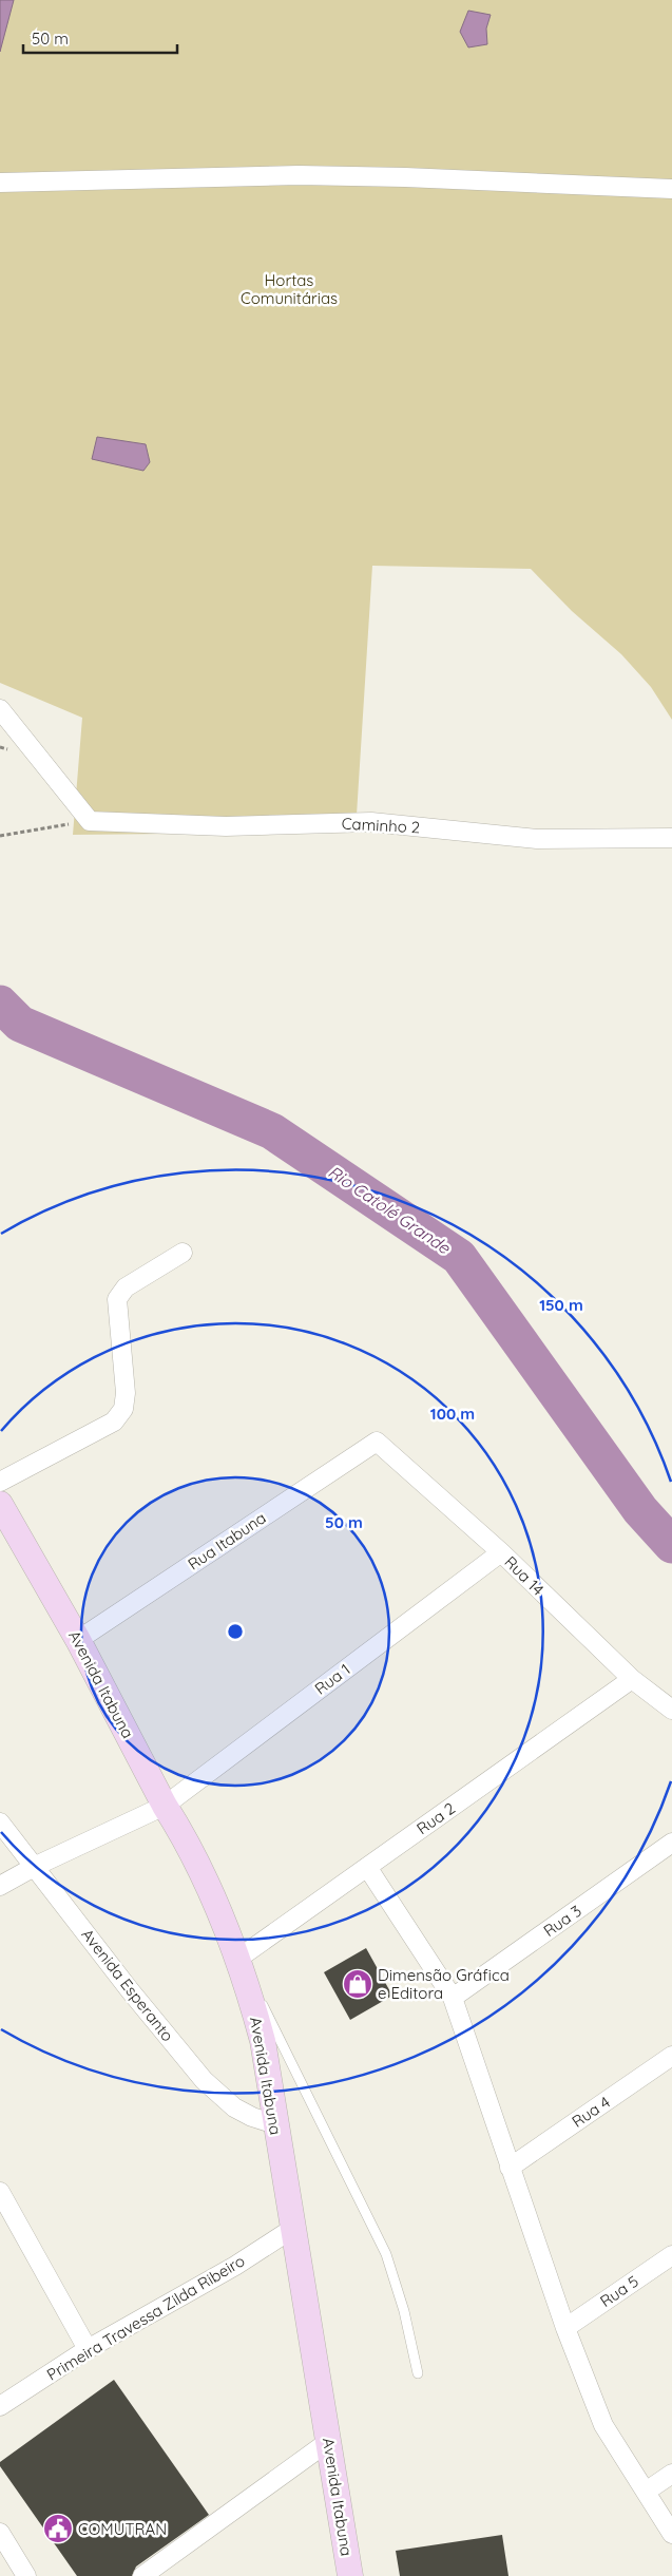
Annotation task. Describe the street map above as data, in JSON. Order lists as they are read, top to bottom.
{
  "streets": {
    "main road": ["Avenida Itabuna"],
    "street": [
      "Caminho 2",
      "Rua Itabuna",
      "Rua 14",
      "Rua 1",
      "Rua 2",
      "Rua 3",
      "Avenida Esperanto",
      "Rua 4",
      "Rua 5",
      "Primeira Travessa Zilda Ribeiro"
    ]
  },
  "crossings": [
    ["Rua Itabuna", "Rua 14"],
    ["Rua Itabuna", "Avenida Itabuna"],
    ["Rua 14", "Rua 1"],
    ["Rua 14", "Rua 2"],
    ["Rua 1", "Avenida Itabuna"],
    ["Rua 1", "Avenida Esperanto"],
    ["Avenida Itabuna", "Rua 2"],
    ["Avenida Itabuna", "Avenida Esperanto"],
    ["Avenida Itabuna", "Primeira Travessa Zilda Ribeiro"]
  ],
  "water": ["Rio Catolé Grande"],
  "parks": ["Hortas Comunitárias"],
  "places": {
    "shop": ["Dimensão Gráfica e Editora"],
    "public building": ["COMUTRAN"]
  },
  "scale_bar": "50 m",
  "rings": ["150 m", "100 m", "50 m"]
}
